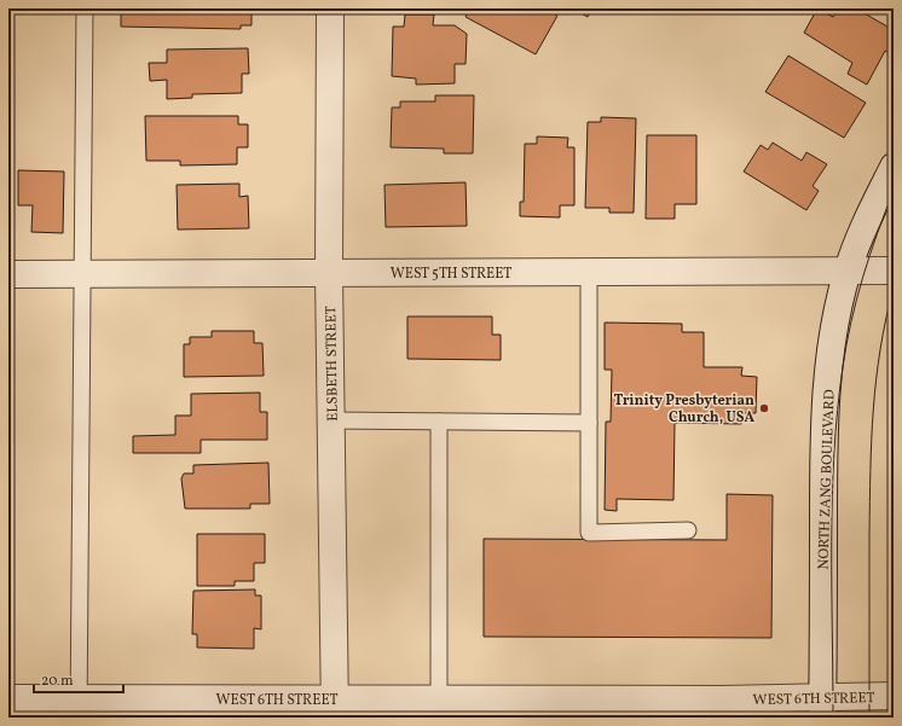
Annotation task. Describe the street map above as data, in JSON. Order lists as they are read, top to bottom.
{
  "streets": {
    "street": [
      "WEST 5TH STREET",
      "ELSBETH STREET",
      "NORTH ZANG BOULEVARD",
      "WEST 6TH STREET"
    ]
  },
  "crossings": [
    ["WEST 5TH STREET", "ELSBETH STREET"],
    ["WEST 5TH STREET", "NORTH ZANG BOULEVARD"],
    ["ELSBETH STREET", "WEST 6TH STREET"],
    ["NORTH ZANG BOULEVARD", "WEST 6TH STREET"]
  ],
  "places": ["Trinity Presbyterian Church, USA"],
  "scale_bar": "20 m"
}
